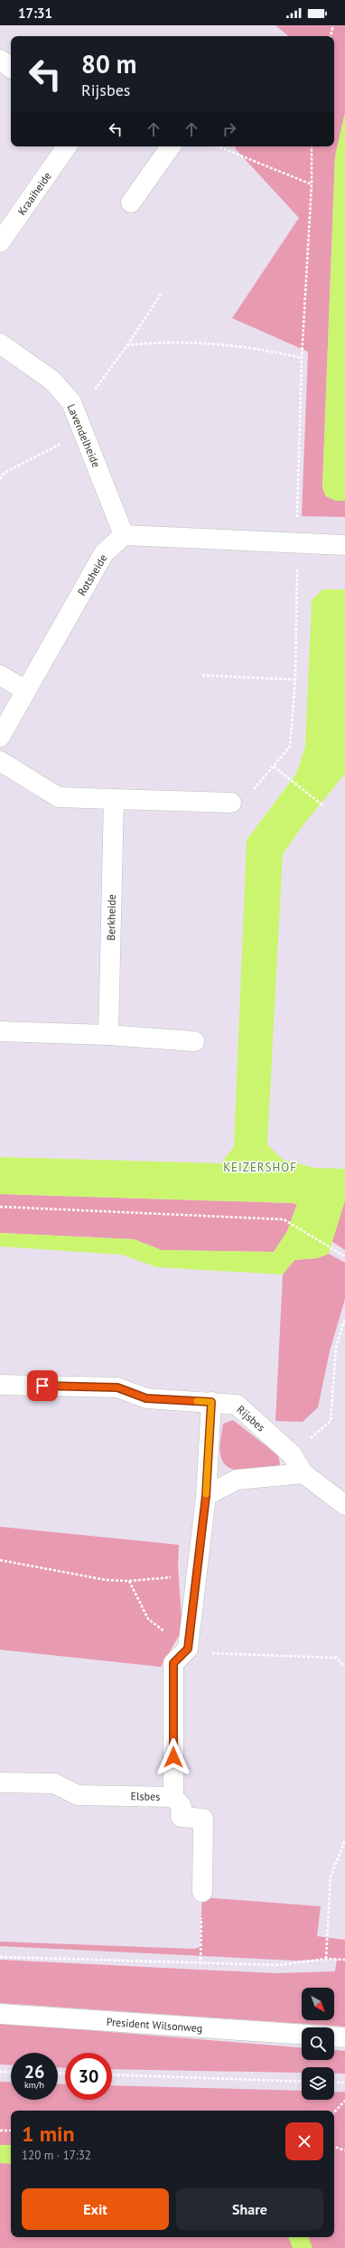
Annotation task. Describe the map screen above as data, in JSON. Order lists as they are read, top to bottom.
{
  "streets": {
    "street": [
      "Kraaiheide",
      "Lavendelheide",
      "Rotsheide",
      "Berkheide",
      "Rijsbes",
      "Elsbes",
      "President Wilsonweg"
    ]
  },
  "crossings": [
    ["Lavendelheide", "Rotsheide"]
  ],
  "districts": ["KEIZERSHOF"],
  "north": "bottom right",
  "page": {
    "status": "17:31",
    "turn": ["80 m", "Rijsbes"],
    "speed": "26 km/h",
    "limit": "30",
    "heading": ["1 min", "120 m · 17:32"],
    "buttons": ["Exit", "Share"]
  }
}
